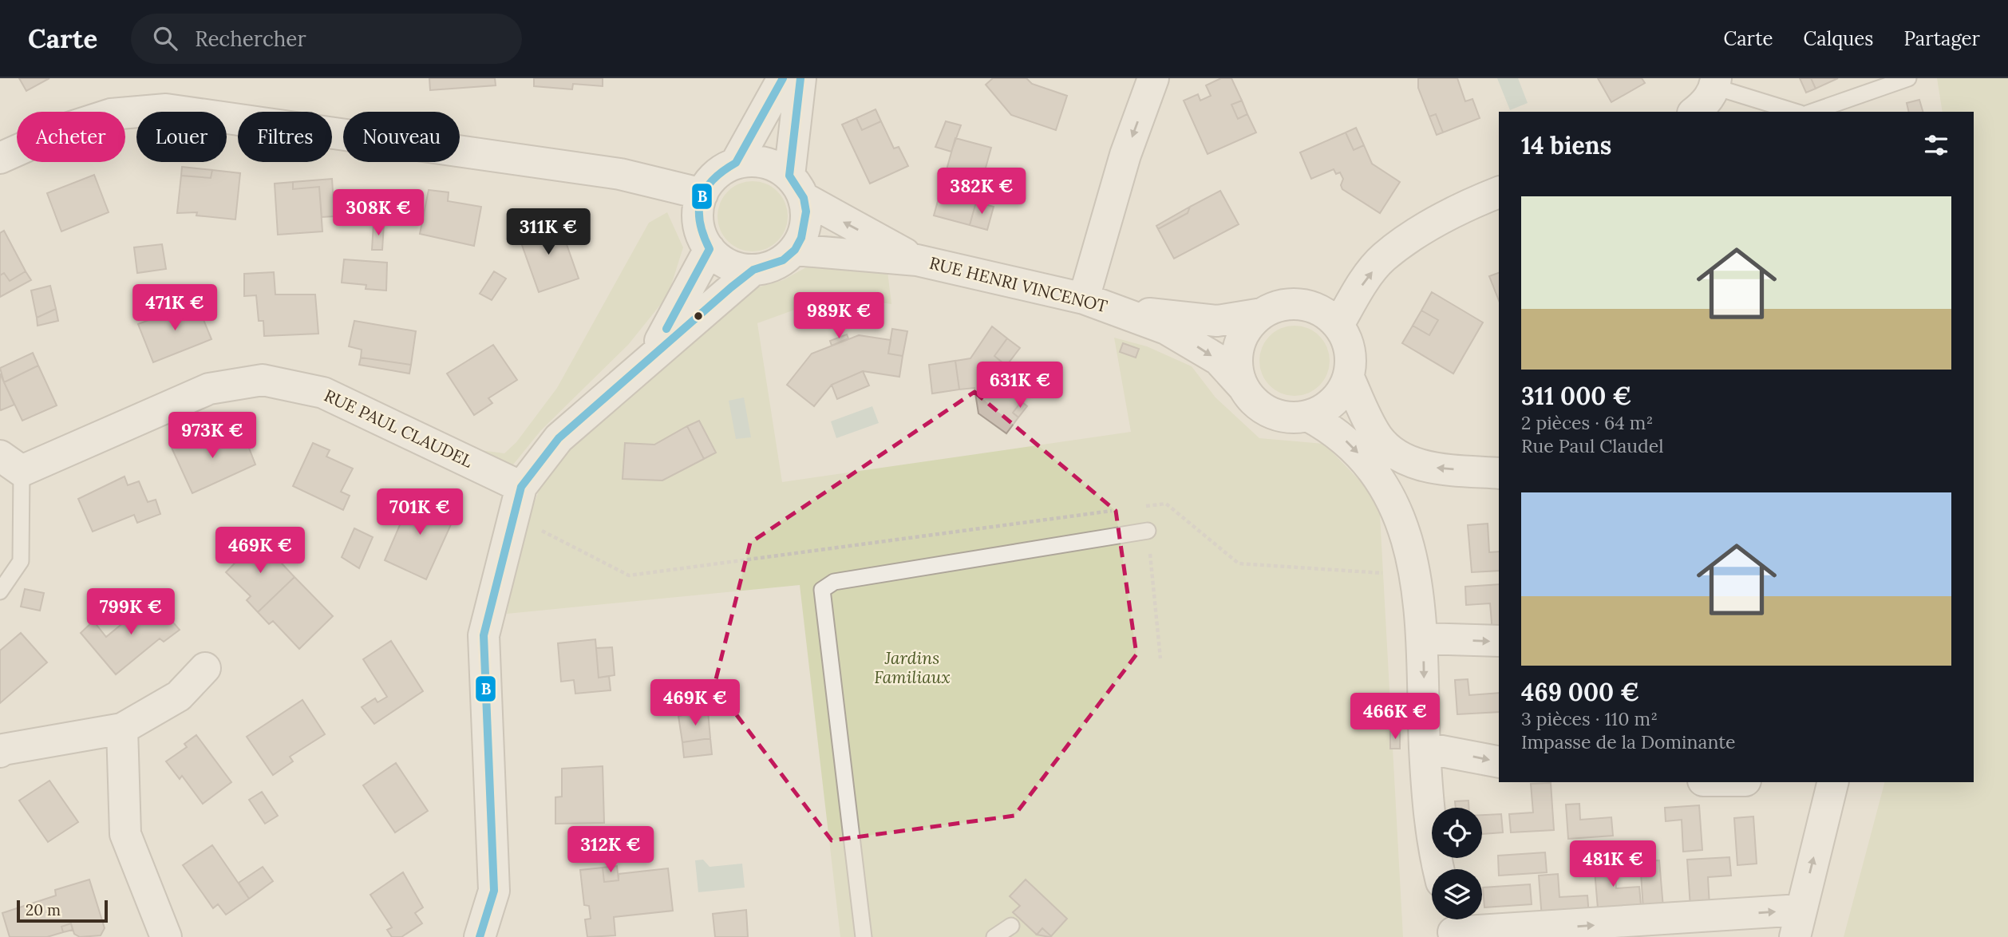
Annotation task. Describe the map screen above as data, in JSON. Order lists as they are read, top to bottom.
{
  "streets": {
    "street": ["RUE HENRI VINCENOT", "RUE PAUL CLAUDEL"]
  },
  "parks": ["Jardins Familiaux"],
  "lines": ["transit line B"],
  "scale_bar": "20 m",
  "page": {
    "header": "Carte",
    "search": "Rechercher",
    "nav": ["Carte", "Calques", "Partager"],
    "chip": [
      "Acheter",
      "Louer",
      "Filtres",
      "Nouveau"
    ],
    "heading": "14 biens",
    "price": [
      "382K €",
      "308K €",
      "311K €",
      "471K €",
      "989K €",
      "631K €",
      "973K €",
      "701K €",
      "469K €",
      "799K €",
      "469K €",
      "466K €",
      "312K €",
      "481K €"
    ],
    "list": [
      {
        "name": "311 000 €",
        "note": "2 pièces · 64 m² · Rue Paul Claudel"
      },
      {
        "name": "469 000 €",
        "note": "3 pièces · 110 m² · Impasse de la Dominante"
      }
    ],
    "scale": "20 m"
  }
}
